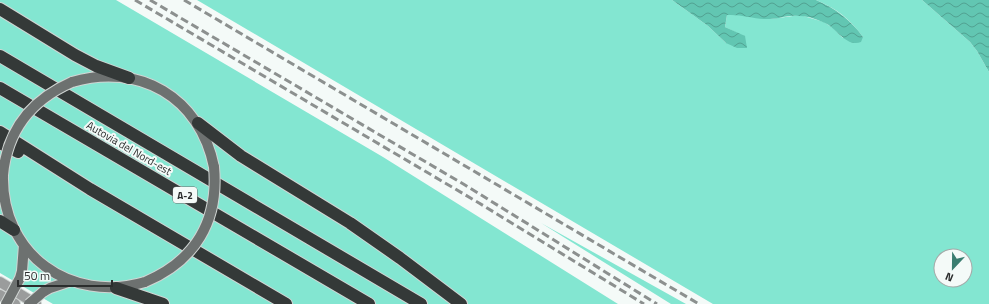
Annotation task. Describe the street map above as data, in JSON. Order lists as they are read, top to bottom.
{
  "streets": {
    "highway": ["Autovia del Nord-est", "A-2"]
  },
  "scale_bar": "50 m",
  "north": "bottom"
}
